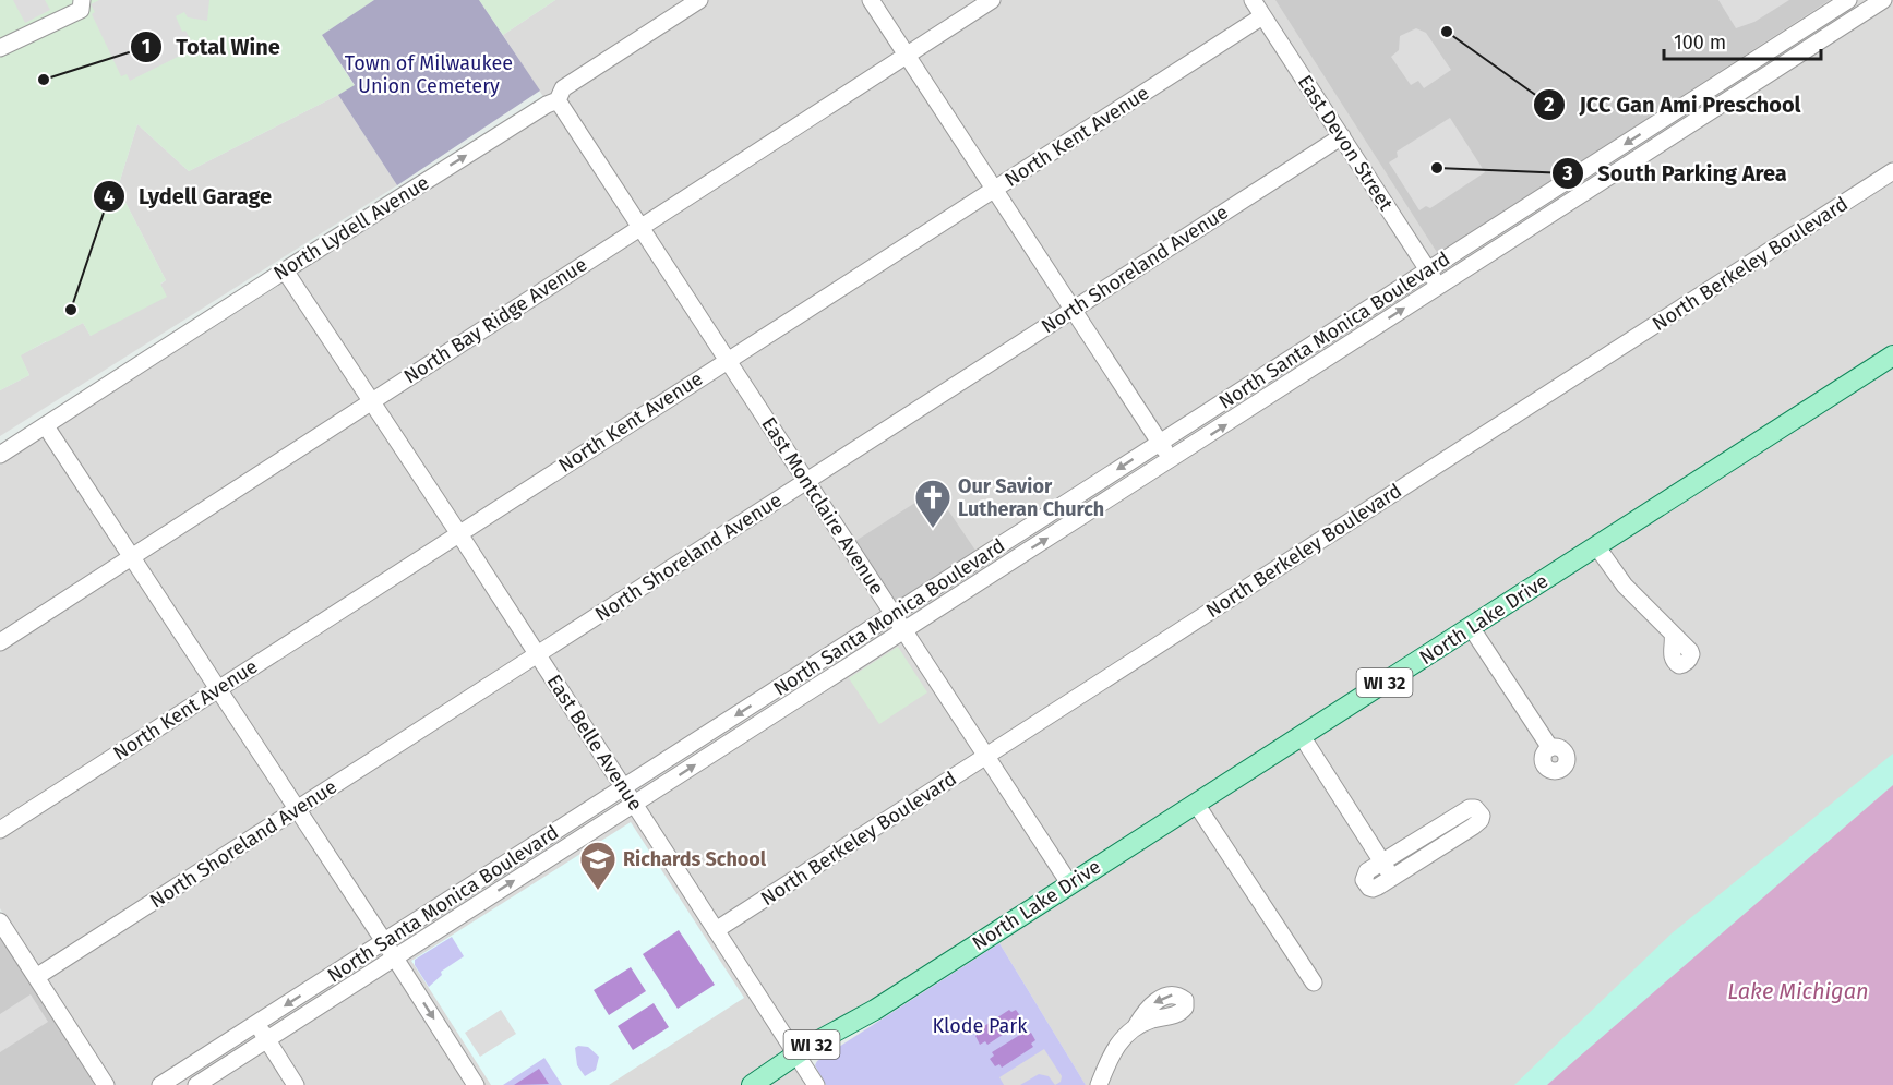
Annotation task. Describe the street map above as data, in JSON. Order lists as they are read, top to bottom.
{
  "streets": {
    "main road": ["North Lake Drive", "WI 32"],
    "street": [
      "North Kent Avenue",
      "East Devon Street",
      "North Lydell Avenue",
      "North Berkeley Boulevard",
      "North Shoreland Avenue",
      "North Bay Ridge Avenue",
      "North Santa Monica Boulevard",
      "East Montclaire Avenue",
      "East Belle Avenue"
    ]
  },
  "crossings": [
    ["North Kent Avenue", "East Devon Street"],
    ["North Kent Avenue", "East Montclaire Avenue"],
    ["North Kent Avenue", "East Belle Avenue"],
    ["East Devon Street", "North Shoreland Avenue"],
    ["East Devon Street", "North Santa Monica Boulevard"],
    ["North Lydell Avenue", "East Montclaire Avenue"],
    ["North Lydell Avenue", "East Belle Avenue"],
    ["North Berkeley Boulevard", "East Montclaire Avenue"],
    ["North Berkeley Boulevard", "East Belle Avenue"],
    ["North Shoreland Avenue", "East Montclaire Avenue"],
    ["North Shoreland Avenue", "East Belle Avenue"],
    ["North Bay Ridge Avenue", "East Montclaire Avenue"],
    ["North Bay Ridge Avenue", "East Belle Avenue"],
    ["North Santa Monica Boulevard", "East Montclaire Avenue"],
    ["North Santa Monica Boulevard", "East Belle Avenue"],
    ["East Montclaire Avenue", "North Lake Drive"],
    ["North Lake Drive", "East Belle Avenue"]
  ],
  "one_way": ["North Lydell Avenue"],
  "water": ["Lake Michigan"],
  "parks": ["Town of Milwaukee Union Cemetery", "Klode Park"],
  "places": {
    "other": [
      "JCC Gan Ami Preschool",
      "Total Wine",
      "South Parking Area",
      "Lydell Garage"
    ],
    "church": ["Our Savior Lutheran Church"],
    "school or university": ["Richards School"]
  },
  "scale_bar": "100 m"
}
